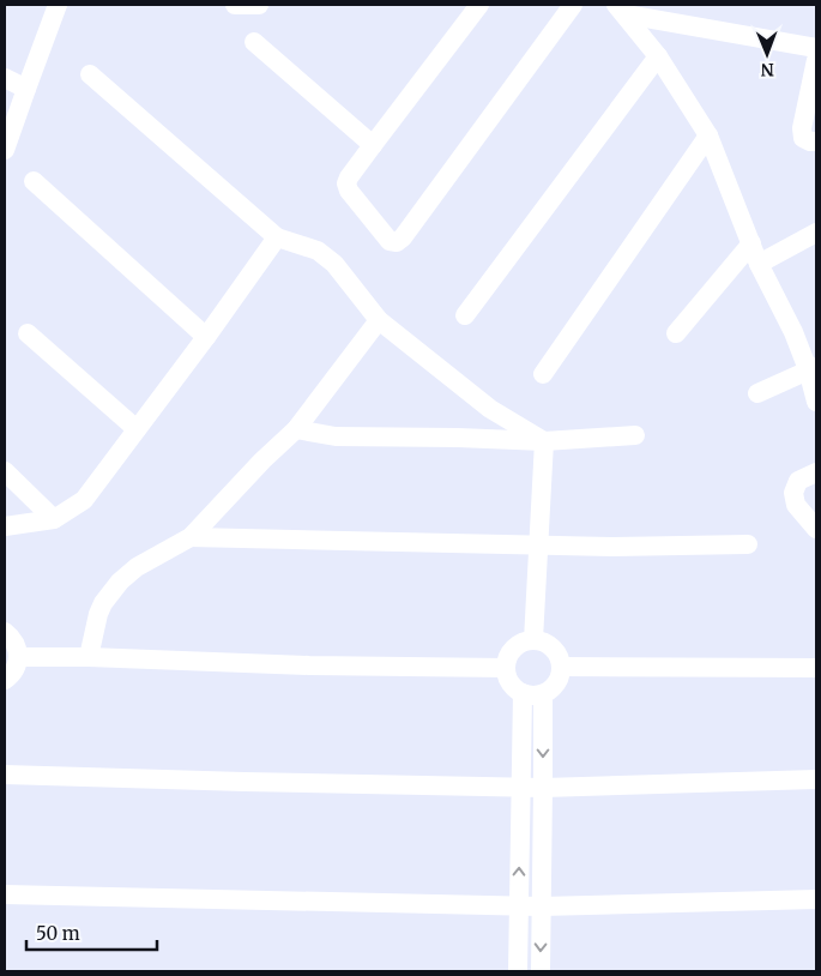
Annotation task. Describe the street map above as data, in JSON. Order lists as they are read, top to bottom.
{
  "scale_bar": "50 m",
  "north": "bottom"
}
